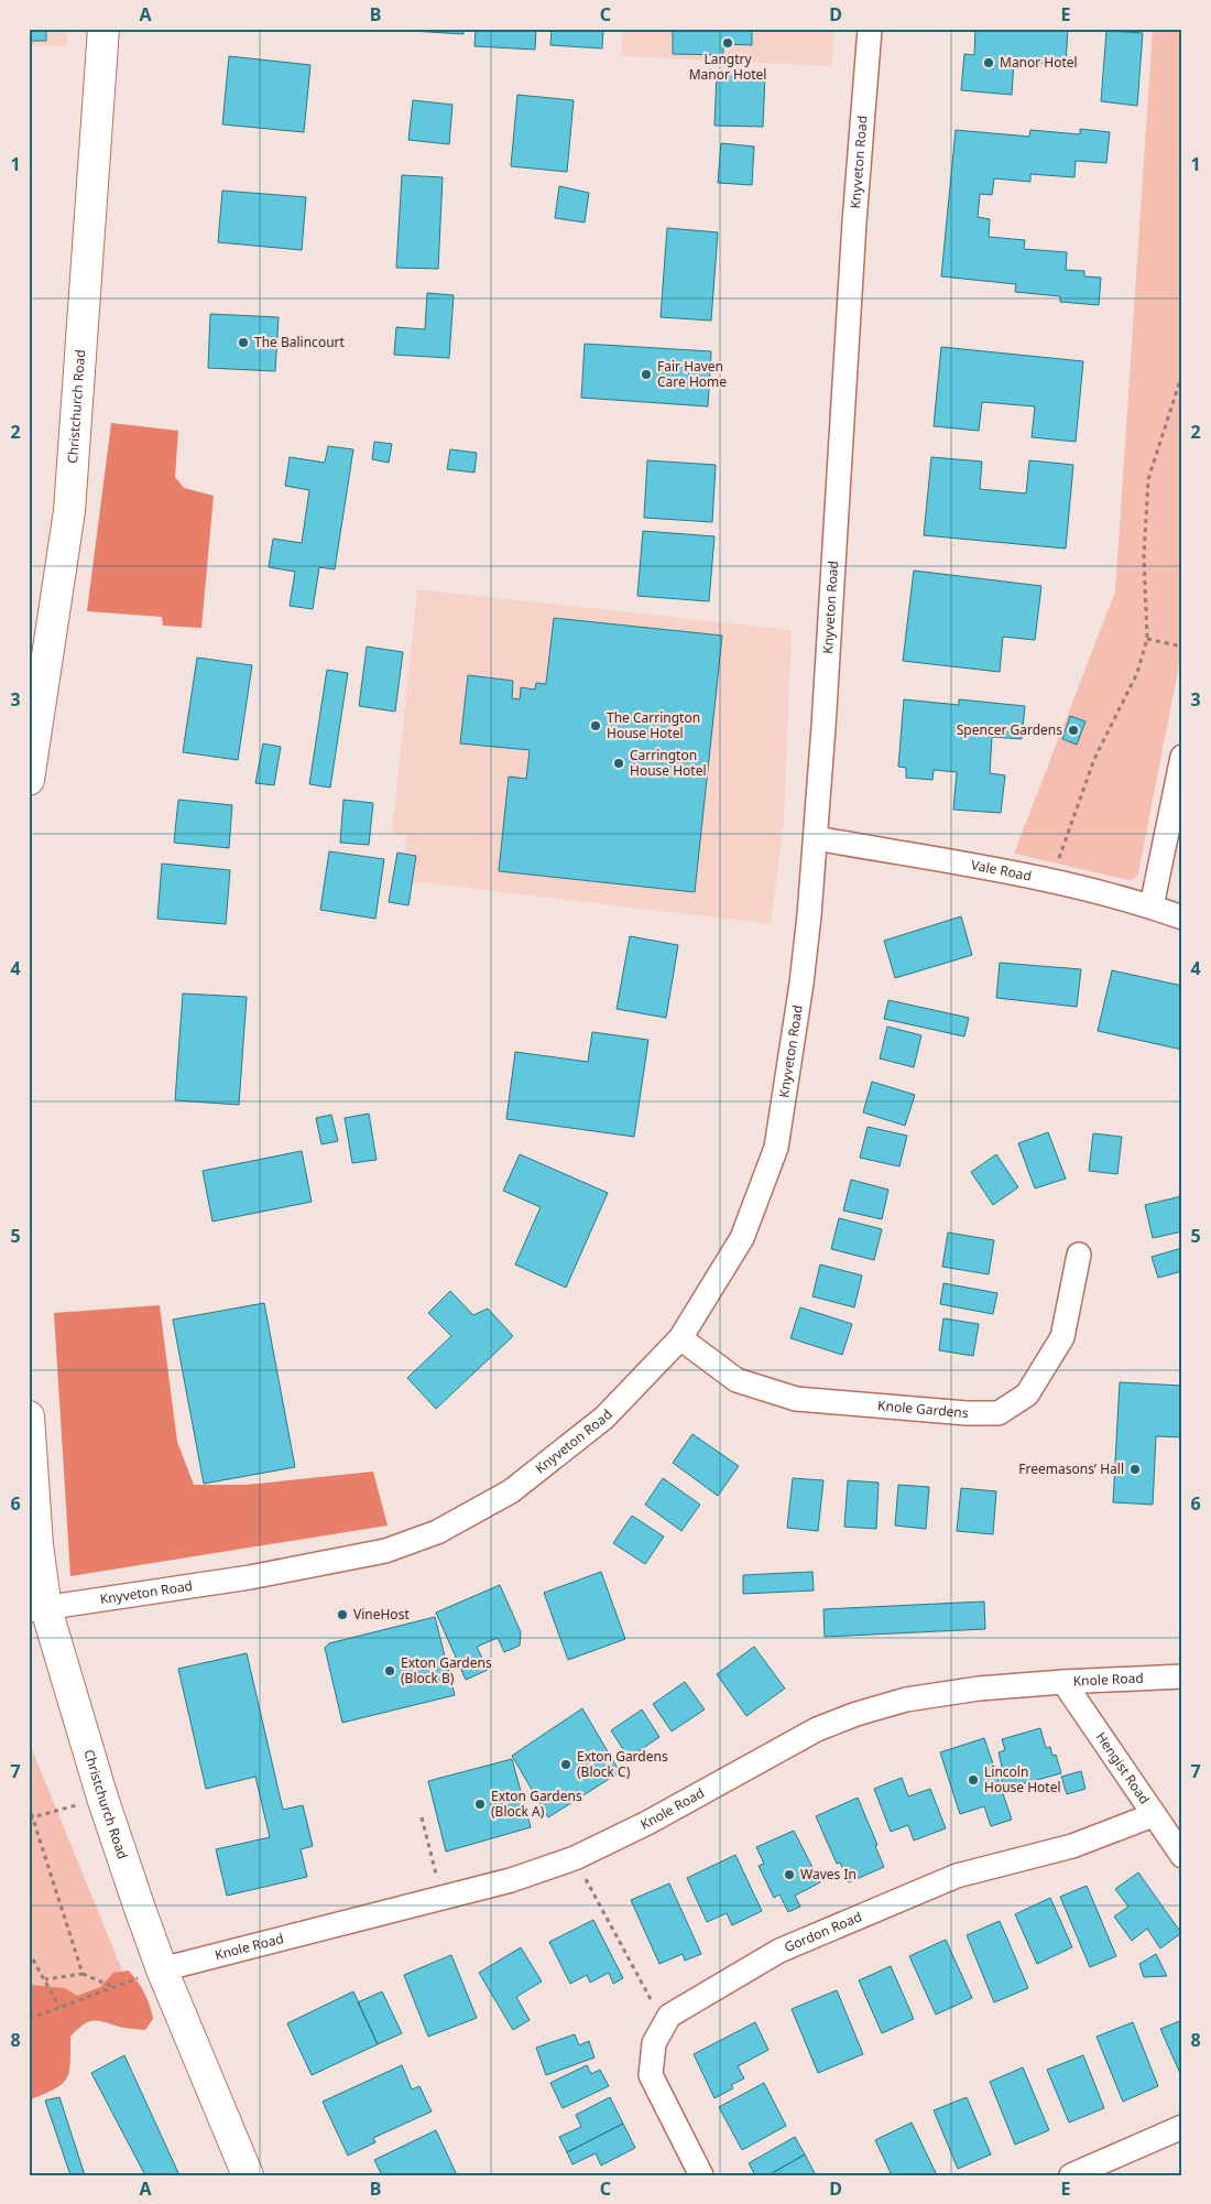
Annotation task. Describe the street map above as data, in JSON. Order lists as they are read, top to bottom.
{
  "streets": {
    "main road": ["Christchurch Road"],
    "street": [
      "Knyveton Road",
      "Vale Road",
      "Knole Gardens",
      "Knole Road",
      "Hengist Road",
      "Gordon Road"
    ]
  },
  "crossings": [
    ["Knyveton Road", "Christchurch Road"],
    ["Knyveton Road", "Vale Road"],
    ["Knyveton Road", "Knole Gardens"],
    ["Christchurch Road", "Knole Road"],
    ["Knole Road", "Hengist Road"],
    ["Hengist Road", "Gordon Road"]
  ],
  "places": [
    "Langtry Manor Hotel",
    "Manor Hotel",
    "The Balincourt",
    "Fair Haven Care Home",
    "The Carrington House Hotel",
    "Spencer Gardens",
    "Carrington House Hotel",
    "Freemasons’ Hall",
    "VineHost",
    "Exton Gardens (Block B)",
    "Exton Gardens (Block C)",
    "Lincoln House Hotel",
    "Exton Gardens (Block A)",
    "Waves In"
  ],
  "grid": {
    "columns": [
      "A",
      "B",
      "C",
      "D",
      "E"
    ],
    "rows": [
      "1",
      "2",
      "3",
      "4",
      "5",
      "6",
      "7",
      "8"
    ]
  }
}
